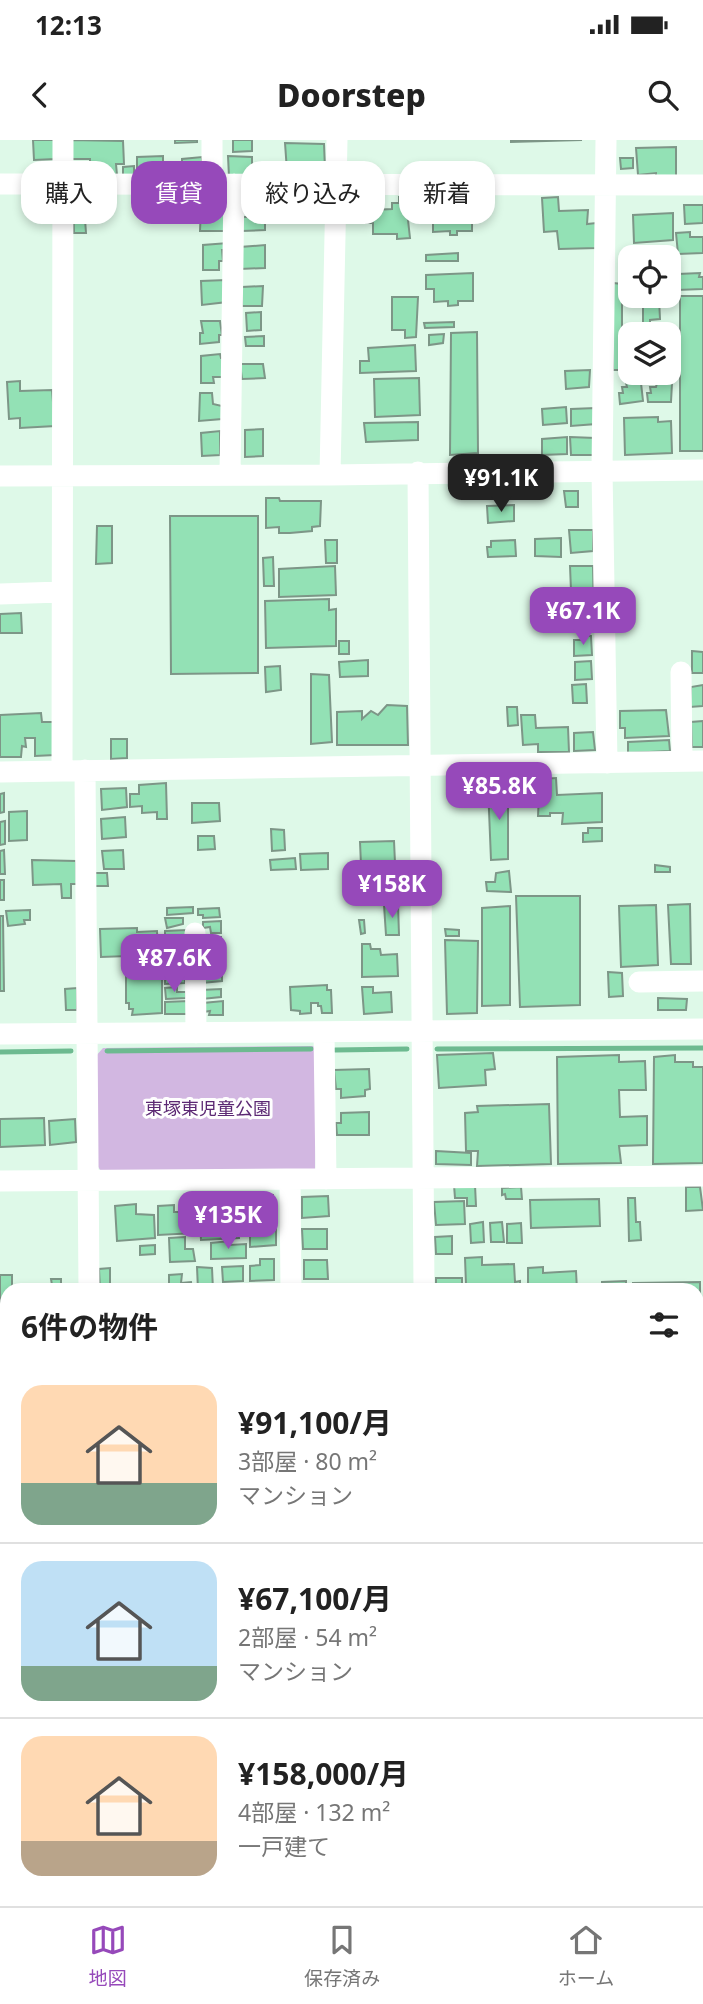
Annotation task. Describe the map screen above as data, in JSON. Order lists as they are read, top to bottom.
{
  "parks": ["東塚東児童公園"],
  "page": {
    "status": "12:13",
    "header": "Doorstep",
    "chip": [
      "購入",
      "賃貸",
      "絞り込み",
      "新着"
    ],
    "price": [
      "¥91.1K",
      "¥67.1K",
      "¥85.8K",
      "¥158K",
      "¥87.6K",
      "¥135K"
    ],
    "heading": "6件の物件",
    "list": [
      {
        "name": "¥91,100/月",
        "note": "3部屋 · 80 m² · マンション"
      },
      {
        "name": "¥67,100/月",
        "note": "2部屋 · 54 m² · マンション"
      },
      {
        "name": "¥158,000/月",
        "note": "4部屋 · 132 m² · 一戸建て"
      }
    ],
    "tabs": ["地図", "保存済み", "ホーム"]
  }
}
